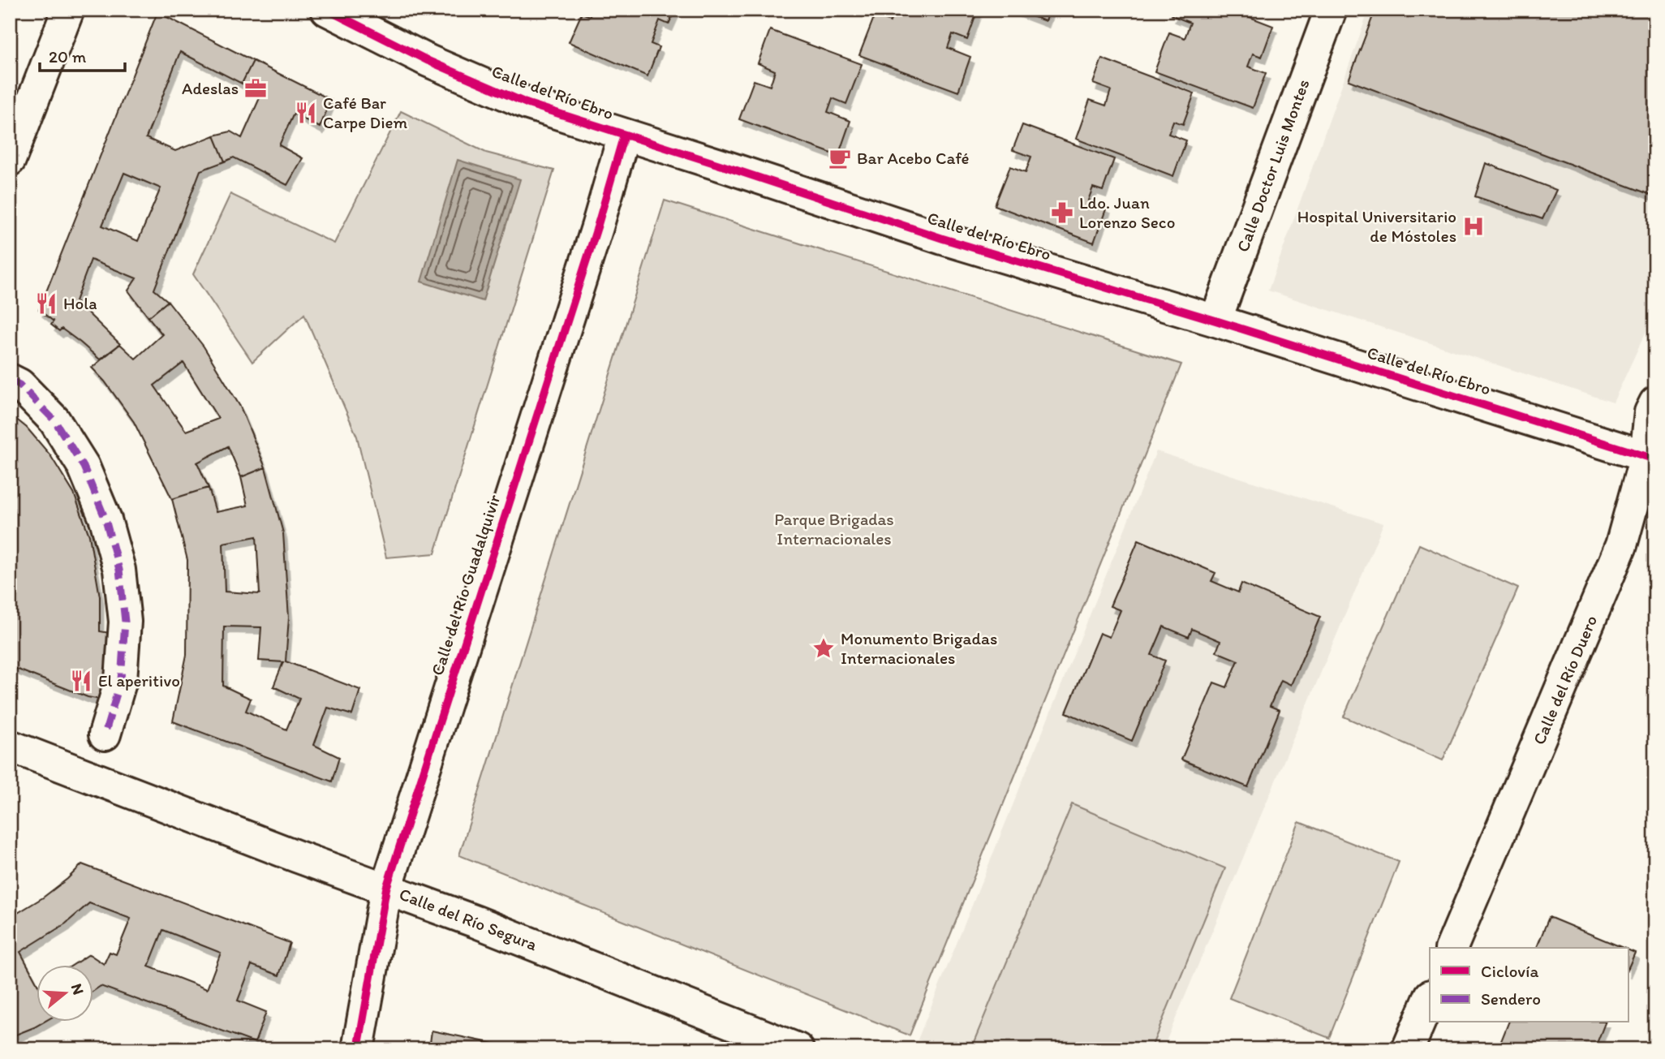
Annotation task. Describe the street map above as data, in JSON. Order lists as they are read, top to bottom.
{
  "streets": {
    "street": [
      "Calle del Río Ebro",
      "Calle Doctor Luis Montes",
      "Calle del Río Guadalquivir",
      "Calle del Río Duero",
      "Calle del Río Segura"
    ]
  },
  "crossings": [
    ["Calle del Río Ebro", "Calle Doctor Luis Montes"],
    ["Calle del Río Ebro", "Calle del Río Guadalquivir"],
    ["Calle del Río Ebro", "Calle del Río Duero"],
    ["Calle del Río Guadalquivir", "Calle del Río Segura"]
  ],
  "parks": ["Parque Brigadas Internacionales"],
  "places": {
    "office": ["Adeslas"],
    "restaurant": ["Café Bar Carpe Diem", "Hola", "El aperitivo"],
    "cafe": ["Bar Acebo Café"],
    "pharmacy": ["Ldo. Juan Lorenzo Seco"],
    "hospital": ["Hospital Universitario de Móstoles"],
    "place": ["Monumento Brigadas Internacionales"]
  },
  "legend": ["Ciclovía", "Sendero"],
  "scale_bar": "20 m",
  "north": "right"
}
